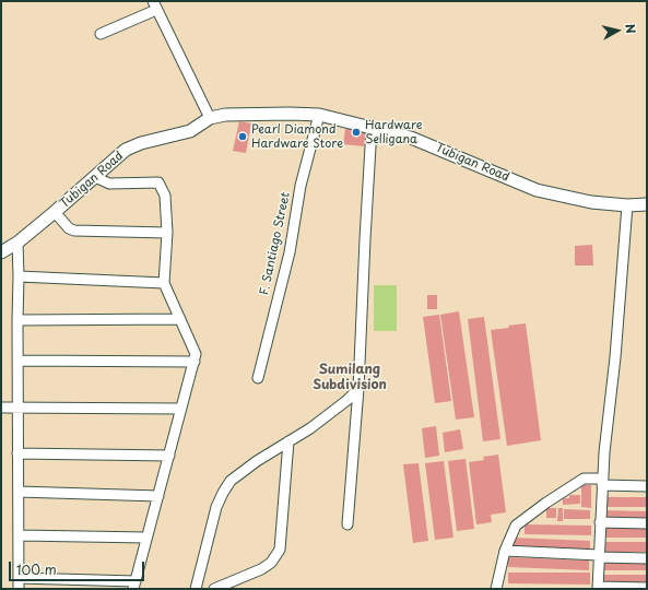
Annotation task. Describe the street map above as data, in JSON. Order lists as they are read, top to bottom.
{
  "streets": {
    "street": ["Tubigan Road", "F. Santiago Street"]
  },
  "crossings": [
    ["Tubigan Road", "F. Santiago Street"]
  ],
  "districts": ["Sumilang Subdivision"],
  "places": ["Hardware Selligana", "Pearl Diamond Hardware Store"],
  "scale_bar": "100 m",
  "north": "right"
}
